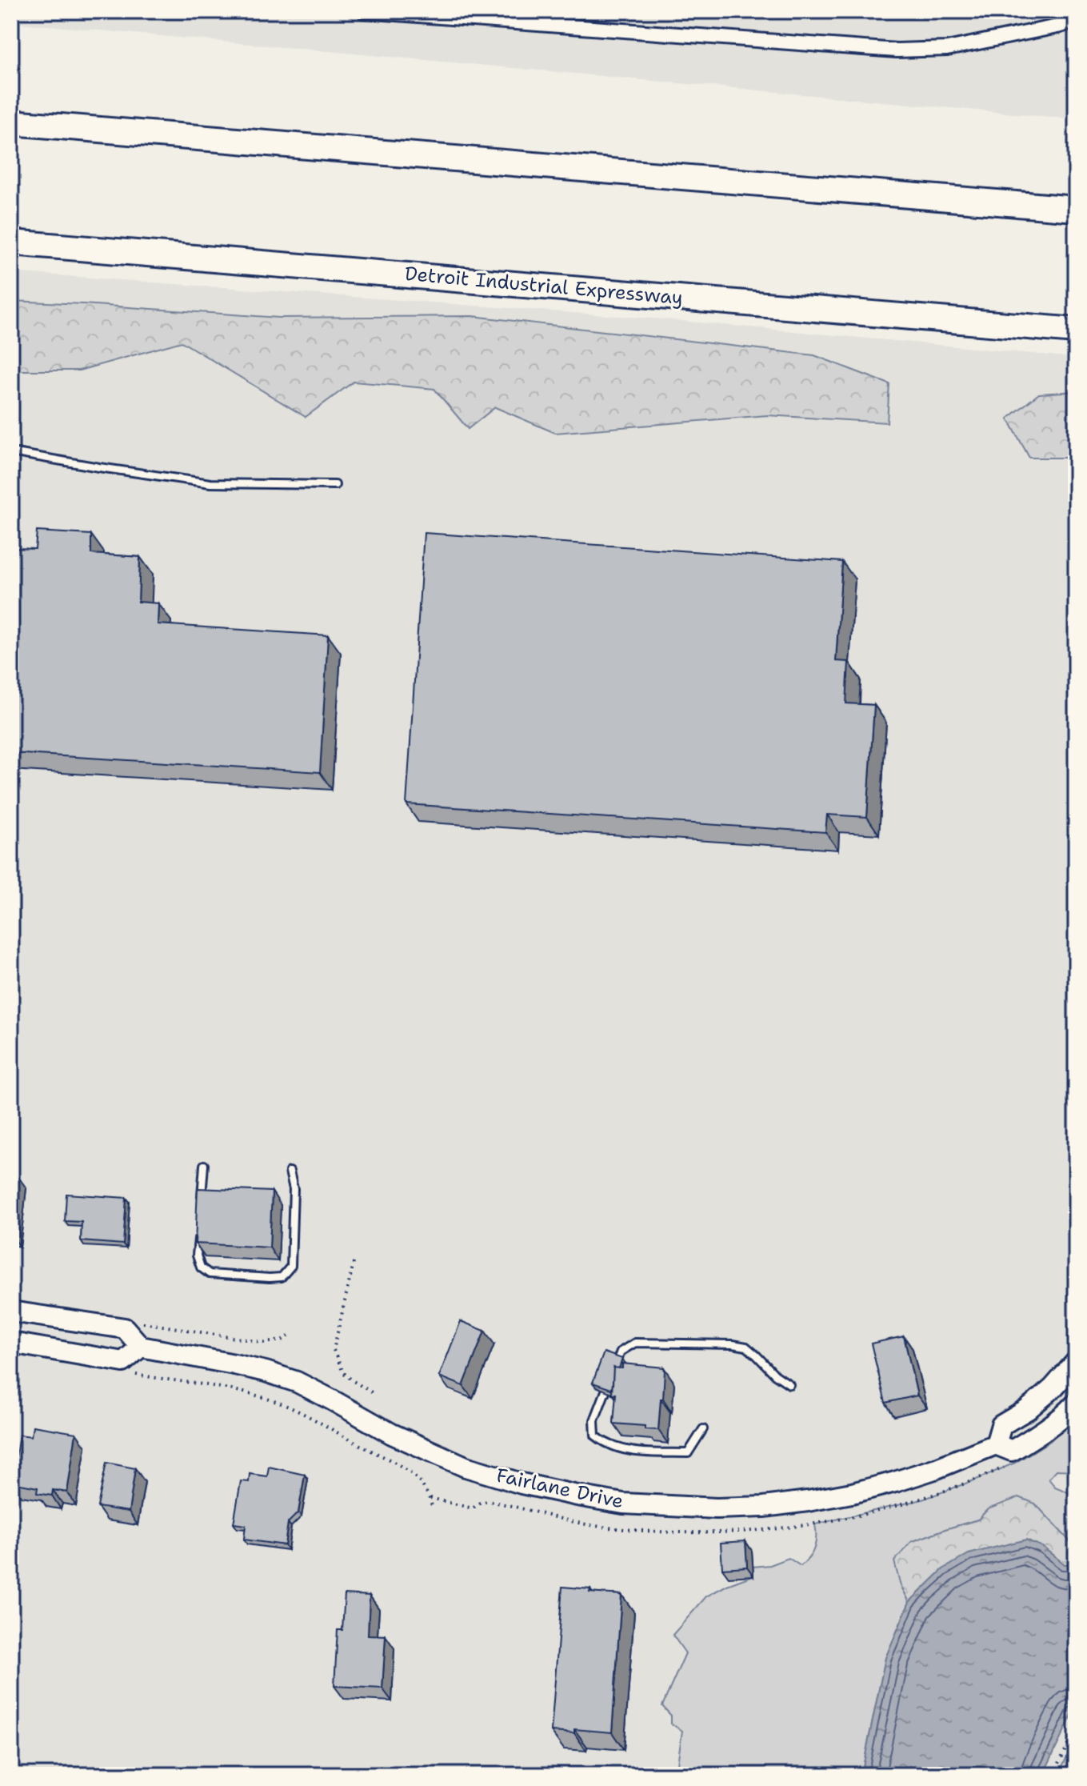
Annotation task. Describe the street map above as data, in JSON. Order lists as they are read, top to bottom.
{
  "streets": {
    "highway": ["Detroit Industrial Expressway"],
    "street": ["Fairlane Drive"]
  }
}
